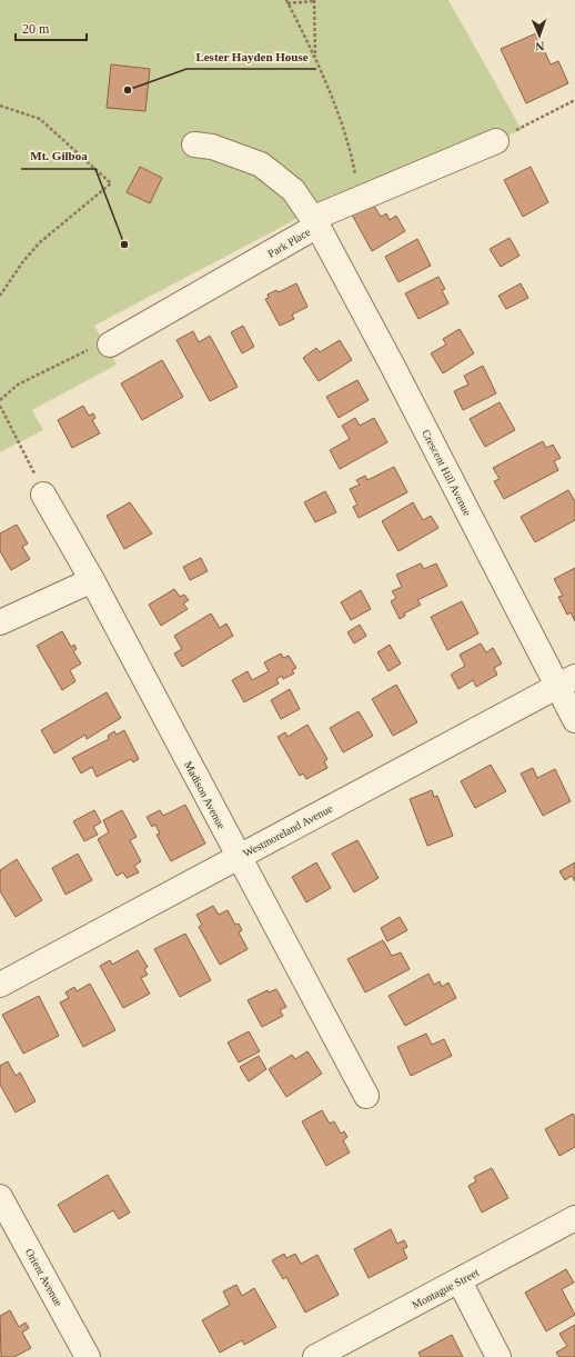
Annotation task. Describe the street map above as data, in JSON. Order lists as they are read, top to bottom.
{
  "streets": {
    "street": [
      "Park Place",
      "Crescent Hill Avenue",
      "Madison Avenue",
      "Westmoreland Avenue",
      "Orient Avenue",
      "Montague Street"
    ]
  },
  "crossings": [
    ["Park Place", "Crescent Hill Avenue"],
    ["Crescent Hill Avenue", "Westmoreland Avenue"],
    ["Madison Avenue", "Westmoreland Avenue"]
  ],
  "places": ["Lester Hayden House", "Mt. Gilboa"],
  "scale_bar": "20 m",
  "north": "bottom"
}
